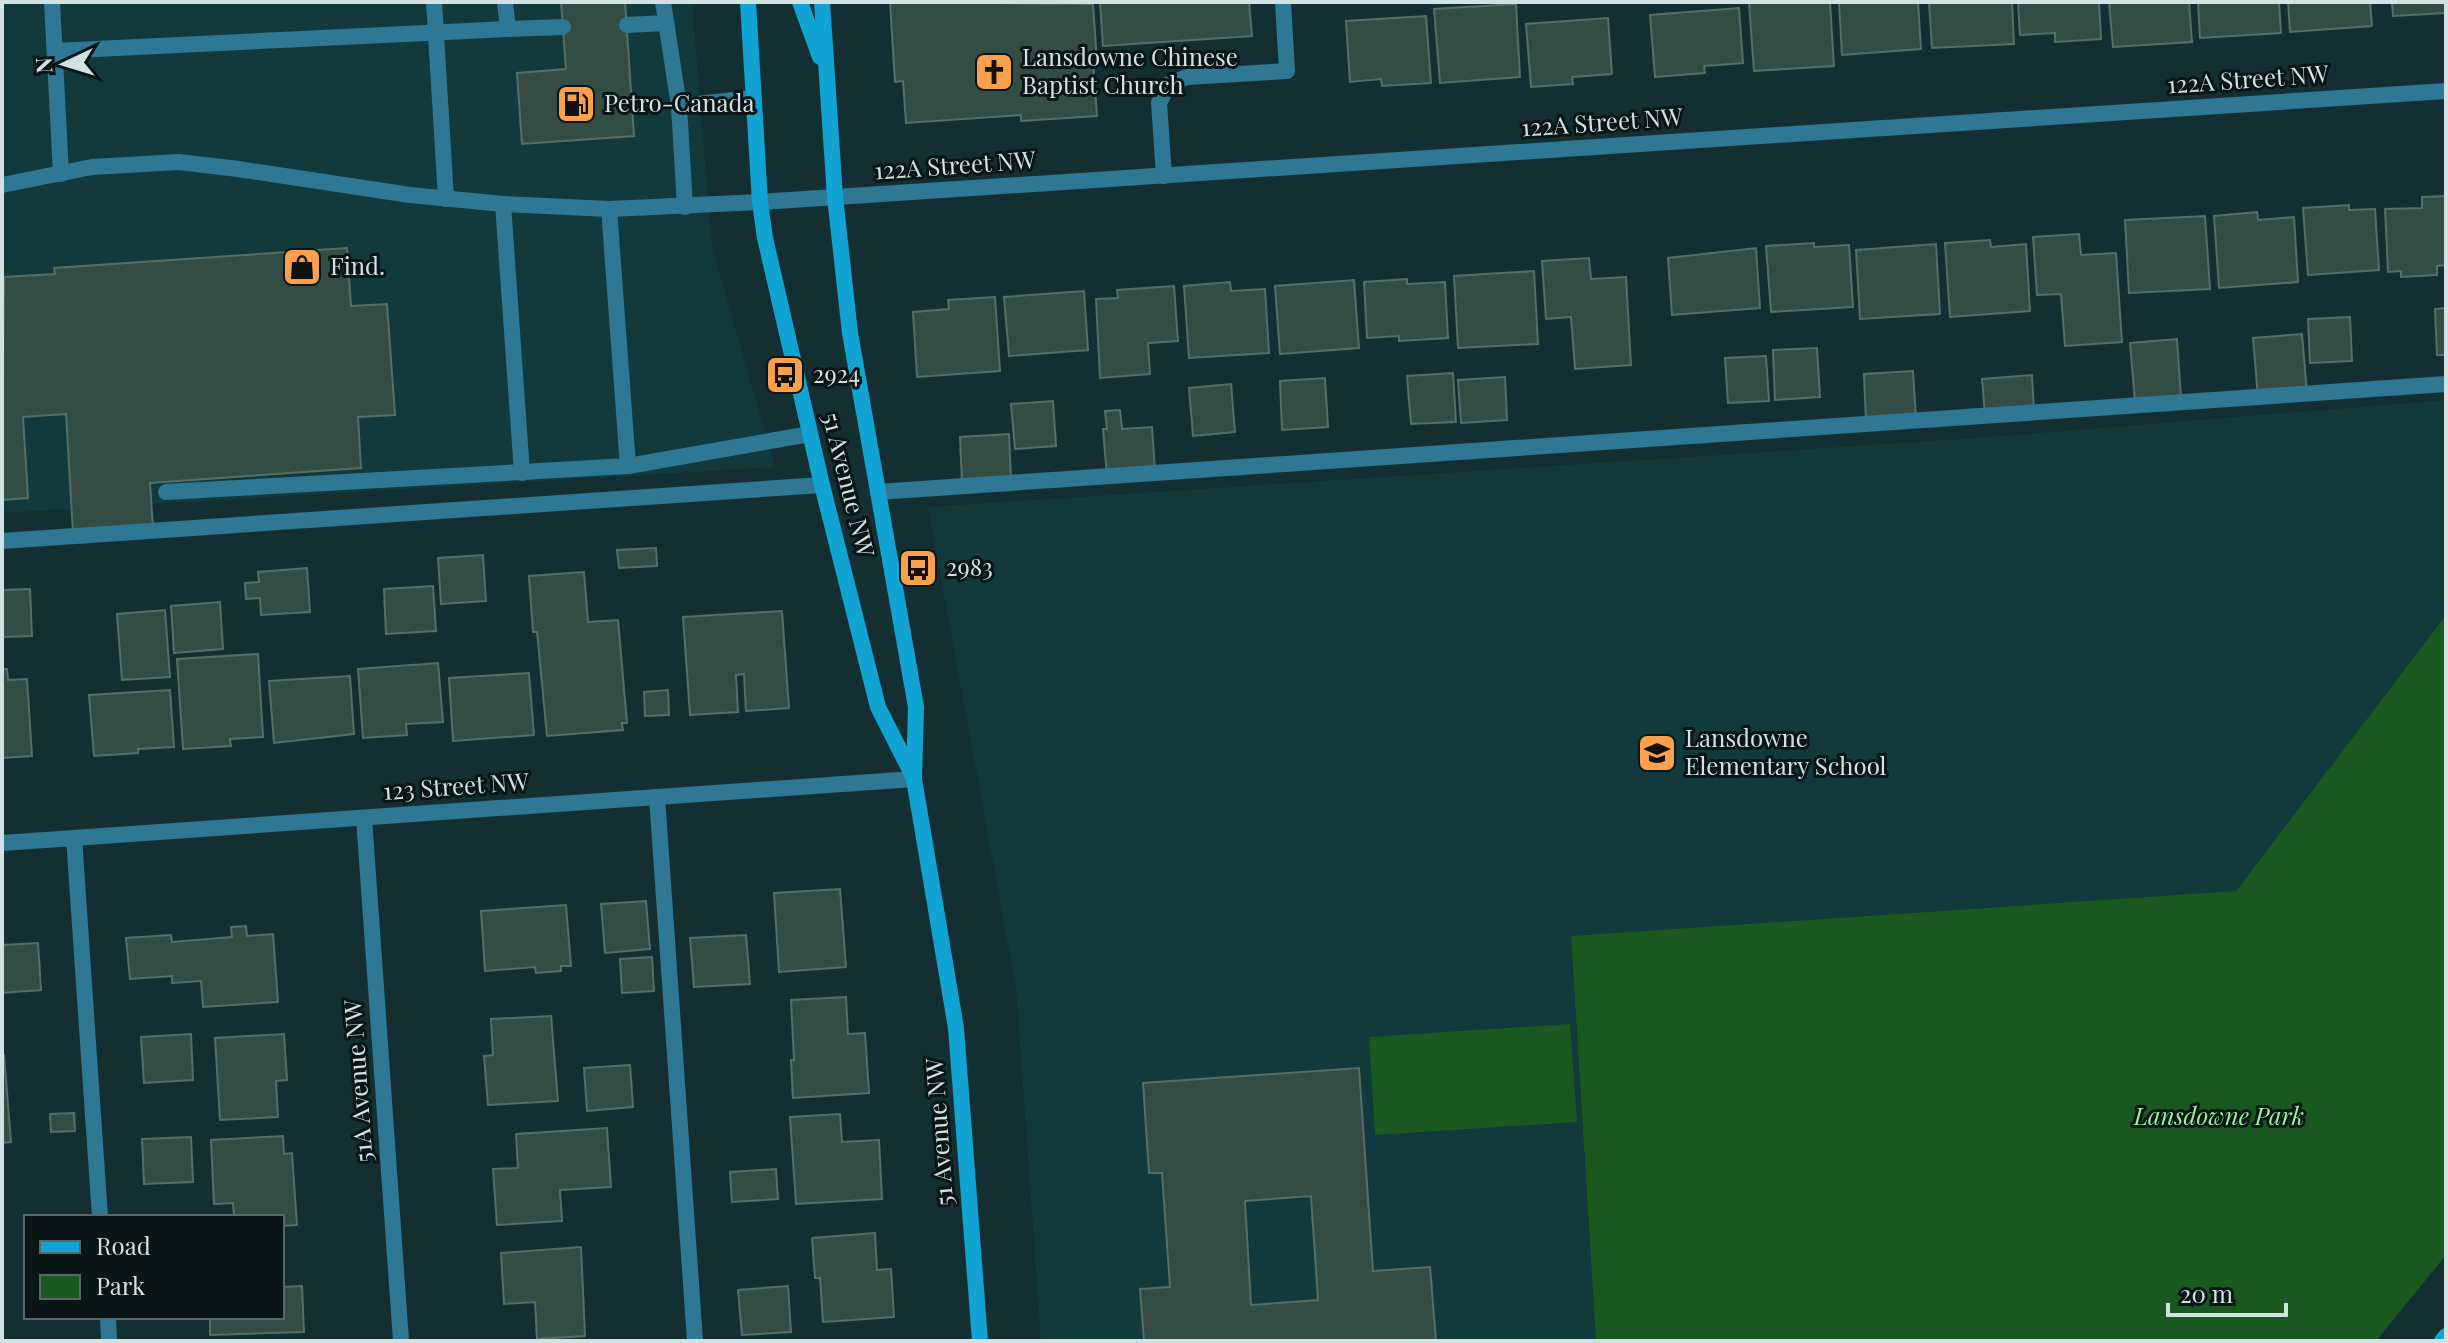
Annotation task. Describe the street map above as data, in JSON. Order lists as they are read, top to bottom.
{
  "streets": {
    "street": [
      "122A Street NW",
      "51 Avenue NW",
      "123 Street NW",
      "51A Avenue NW"
    ]
  },
  "crossings": [
    ["122A Street NW", "51 Avenue NW"],
    ["51 Avenue NW", "123 Street NW"],
    ["123 Street NW", "51A Avenue NW"]
  ],
  "parks": ["Lansdowne Park"],
  "places": {
    "church": ["Lansdowne Chinese Baptist Church"],
    "fuel station": ["Petro-Canada"],
    "shop": ["Find."],
    "bus stop": ["2924", "2983"],
    "school or university": ["Lansdowne Elementary School"]
  },
  "legend": ["Road", "Park"],
  "scale_bar": "20 m",
  "north": "left"
}
